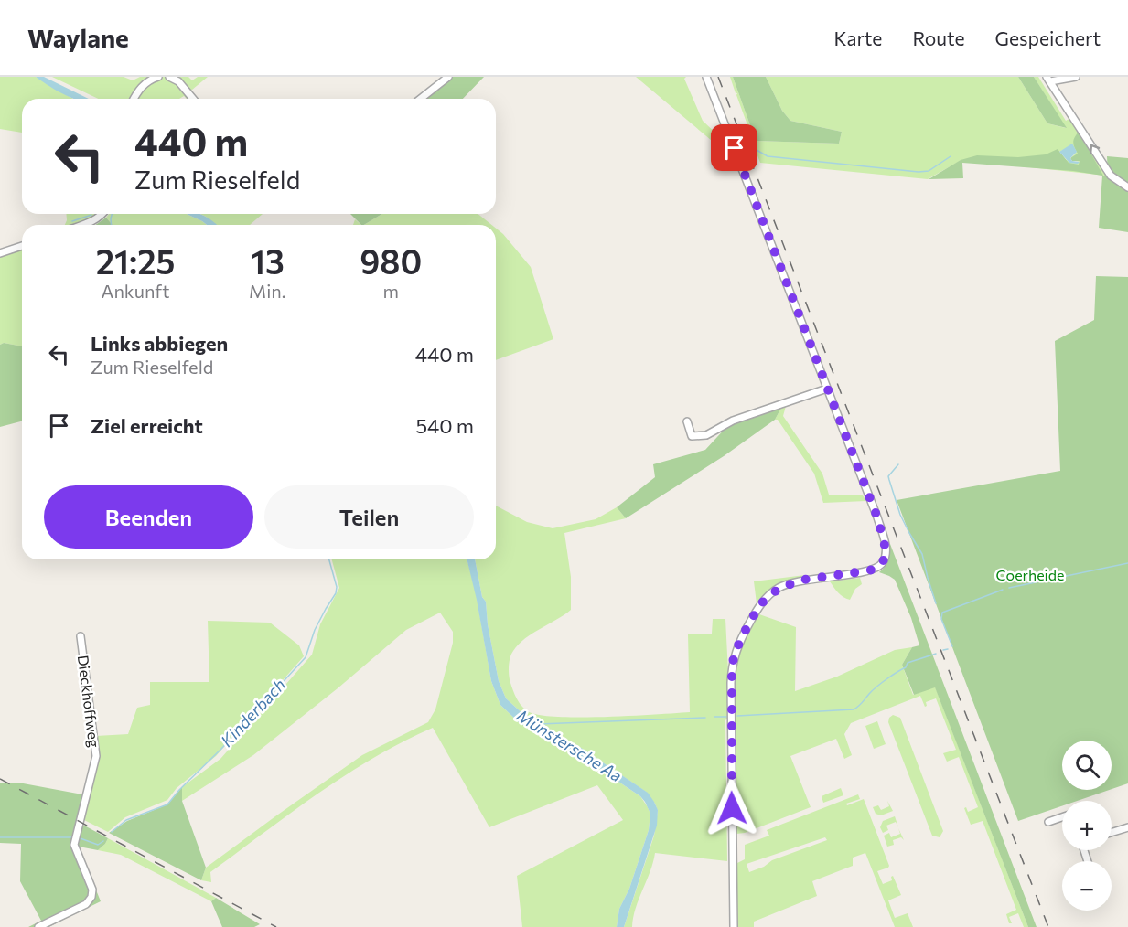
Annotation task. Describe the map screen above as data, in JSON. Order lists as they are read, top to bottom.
{
  "streets": {
    "street": ["Dieckhoffweg"]
  },
  "water": ["Kinderbach", "Münstersche Aa"],
  "parks": ["Coerheide"],
  "page": {
    "header": "Waylane",
    "nav": ["Karte", "Route", "Gespeichert"],
    "turn": ["440 m", "Zum Rieselfeld"],
    "eta": [
      "21:25",
      "Ankunft",
      "13",
      "Min.",
      "980",
      "m"
    ],
    "list": [
      {
        "name": "Links abbiegen",
        "note": "Zum Rieselfeld",
        "value": "440 m"
      },
      {
        "name": "Ziel erreicht",
        "value": "540 m"
      }
    ],
    "buttons": ["Beenden", "Teilen"],
    "map_buttons": ["+", "−"]
  }
}
